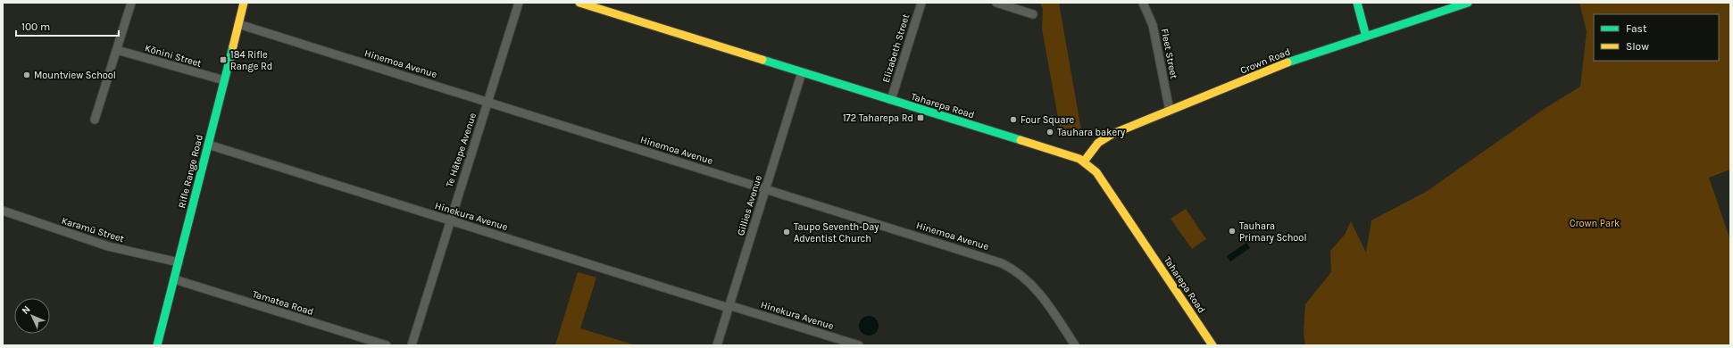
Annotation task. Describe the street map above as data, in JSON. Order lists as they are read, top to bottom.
{
  "streets": {
    "street": [
      "Elizabeth Street",
      "Fleet Street",
      "Kōnini Street",
      "Crown Road",
      "Hinemoa Avenue",
      "Taharepa Road",
      "Te Hātepe Avenue",
      "Rifle Range Road",
      "Gillies Avenue",
      "Hinekura Avenue",
      "Karamū Street",
      "Tamatea Road"
    ]
  },
  "crossings": [
    ["Elizabeth Street", "Taharepa Road"],
    ["Fleet Street", "Crown Road"],
    ["Kōnini Street", "Rifle Range Road"],
    ["Crown Road", "Taharepa Road"],
    ["Hinemoa Avenue", "Te Hātepe Avenue"],
    ["Hinemoa Avenue", "Rifle Range Road"],
    ["Hinemoa Avenue", "Gillies Avenue"],
    ["Taharepa Road", "Gillies Avenue"],
    ["Te Hātepe Avenue", "Hinekura Avenue"],
    ["Rifle Range Road", "Hinekura Avenue"],
    ["Rifle Range Road", "Karamū Street"],
    ["Rifle Range Road", "Tamatea Road"],
    ["Gillies Avenue", "Hinekura Avenue"]
  ],
  "parks": ["Crown Park"],
  "places": {
    "transit": ["184 Rifle Range Rd", "172 Taharepa Rd"],
    "other": [
      "Mountview School",
      "Four Square",
      "Tauhara bakery",
      "Tauhara Primary School",
      "Taupo Seventh-Day Adventist Church"
    ]
  },
  "legend": ["Fast", "Slow"],
  "scale_bar": "100 m",
  "north": "top left"
}
